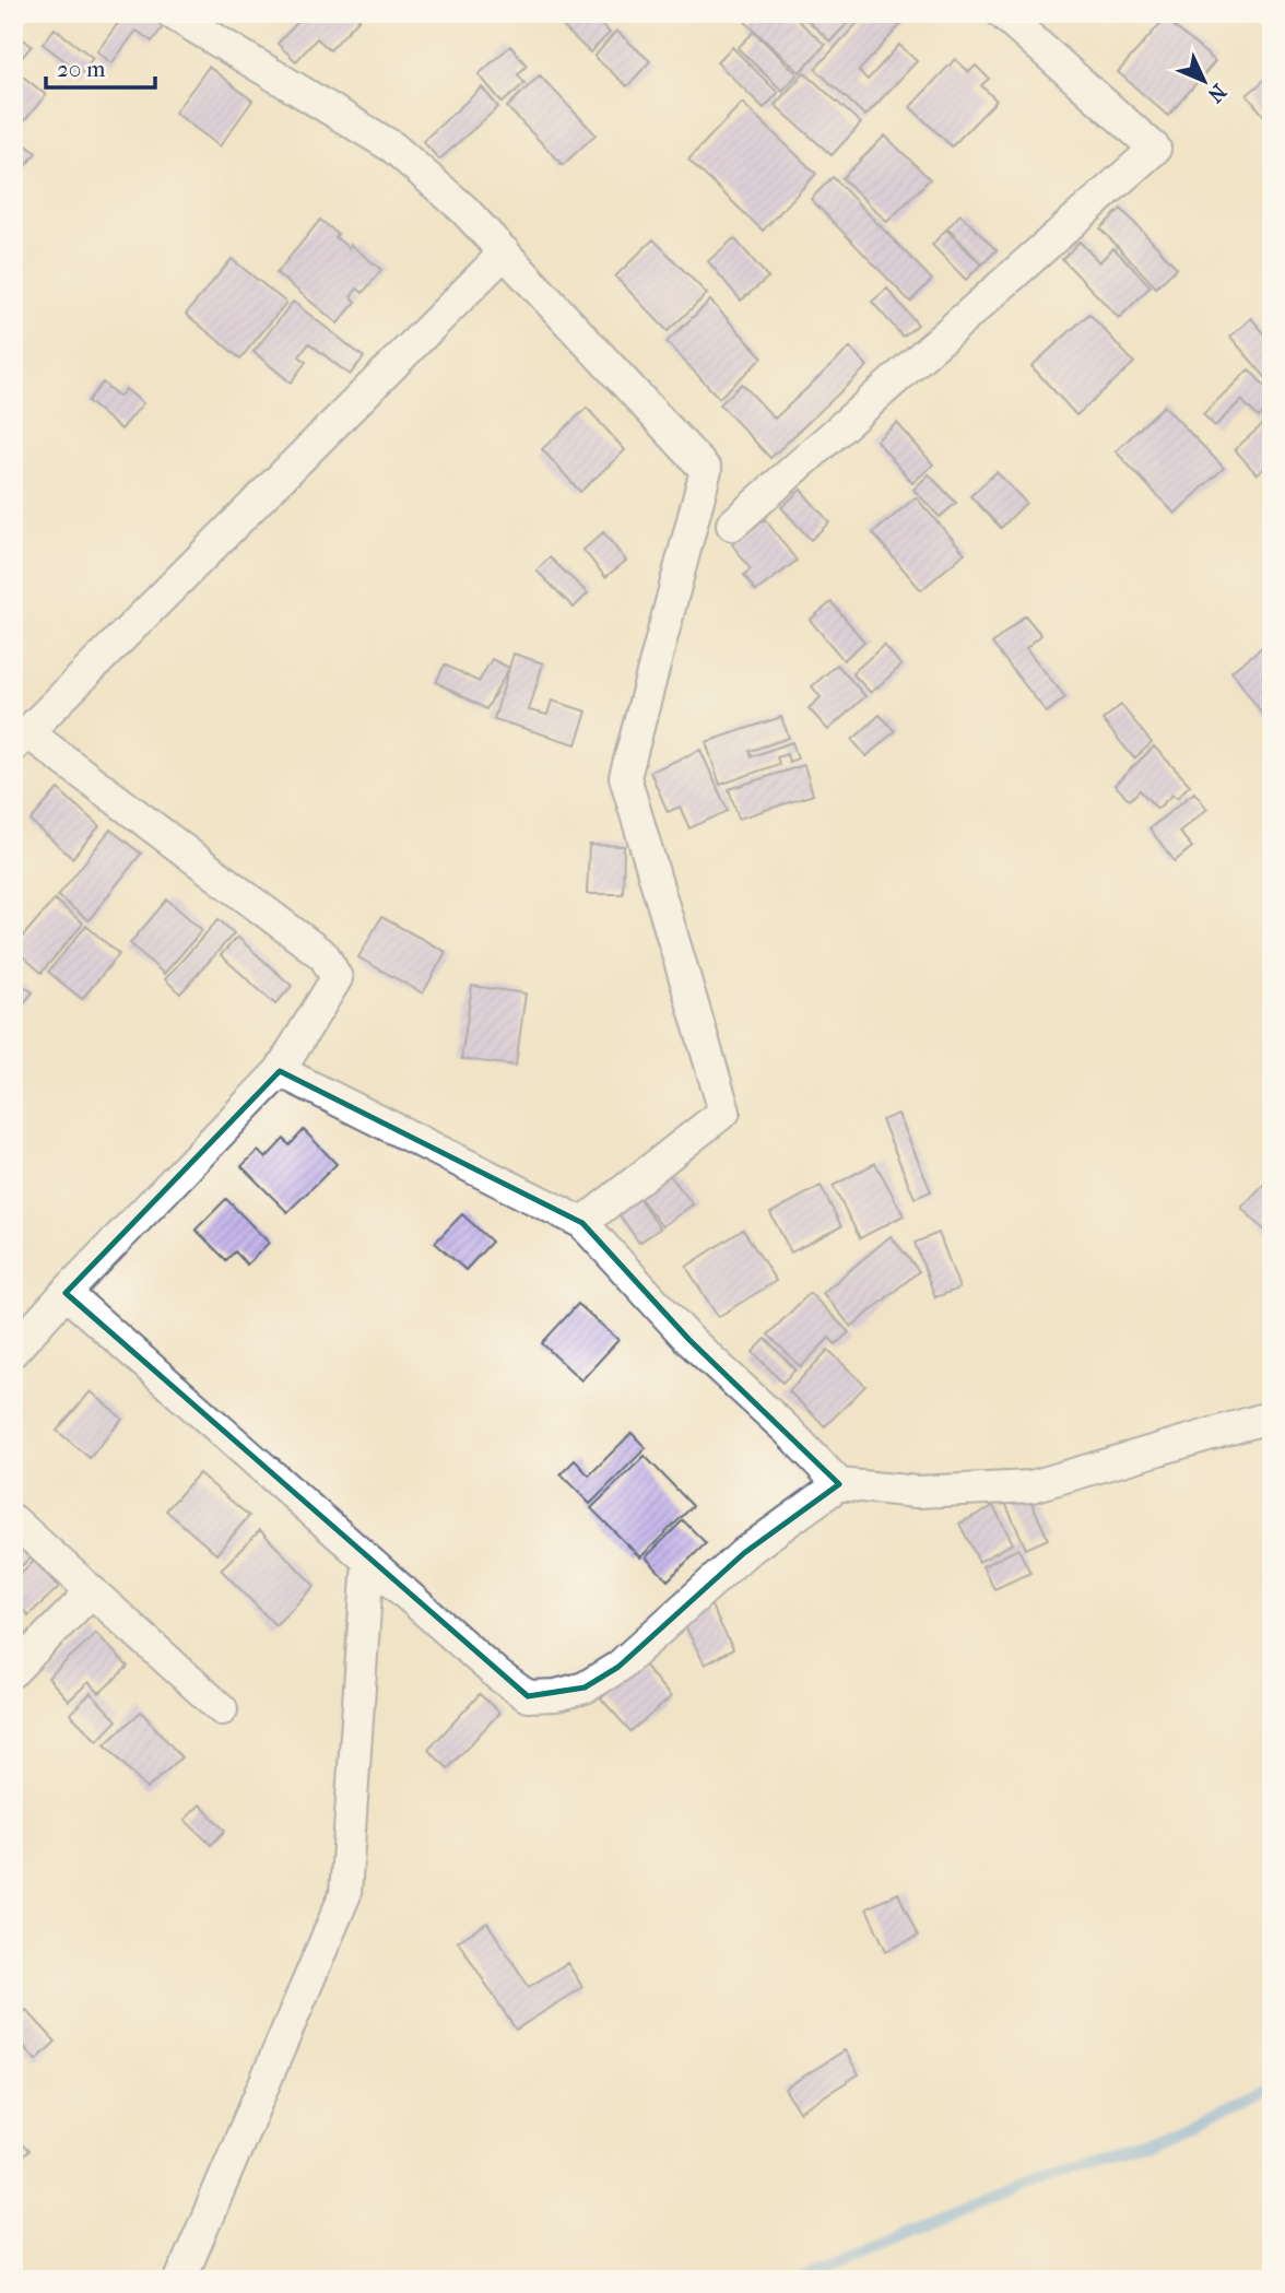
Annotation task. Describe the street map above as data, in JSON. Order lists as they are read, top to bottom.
{
  "scale_bar": "20 m",
  "north": "bottom right"
}
